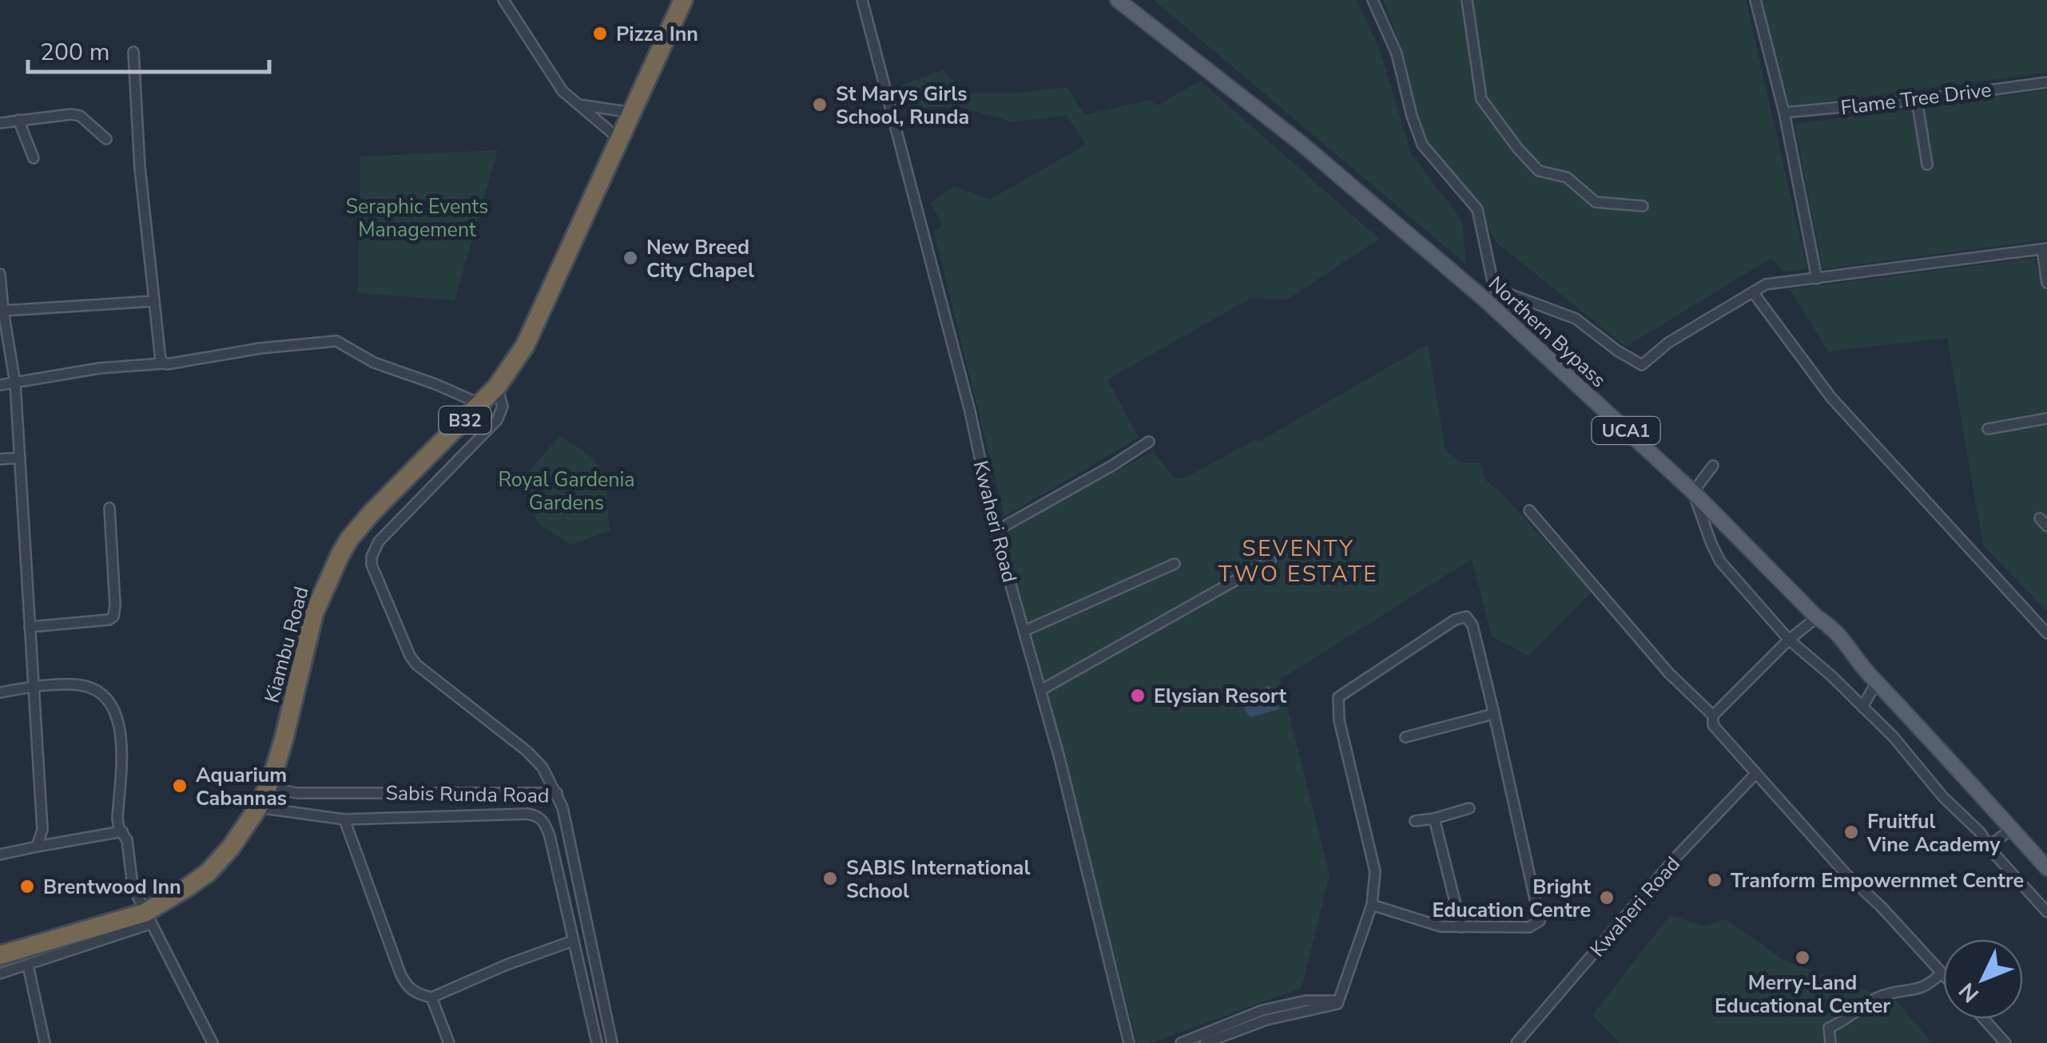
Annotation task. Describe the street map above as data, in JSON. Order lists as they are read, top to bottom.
{
  "streets": {
    "highway": ["B32", "Kiambu Road"],
    "main road": ["Northern Bypass", "UCA1"],
    "street": ["Flame Tree Drive", "Kwaheri Road", "Sabis Runda Road"]
  },
  "crossings": [
    ["Kiambu Road", "Sabis Runda Road"]
  ],
  "districts": ["SEVENTY TWO ESTATE"],
  "parks": ["Seraphic Events Management", "Royal Gardenia Gardens"],
  "places": [
    "Pizza Inn",
    "St Marys Girls School, Runda",
    "New Breed City Chapel",
    "Elysian Resort",
    "Aquarium Cabannas",
    "Fruitful Vine Academy",
    "SABIS International School",
    "Tranform Empowernmet Centre",
    "Brentwood Inn",
    "Bright Education Centre",
    "Merry-Land Educational Center"
  ],
  "scale_bar": "200 m",
  "north": "bottom left"
}
